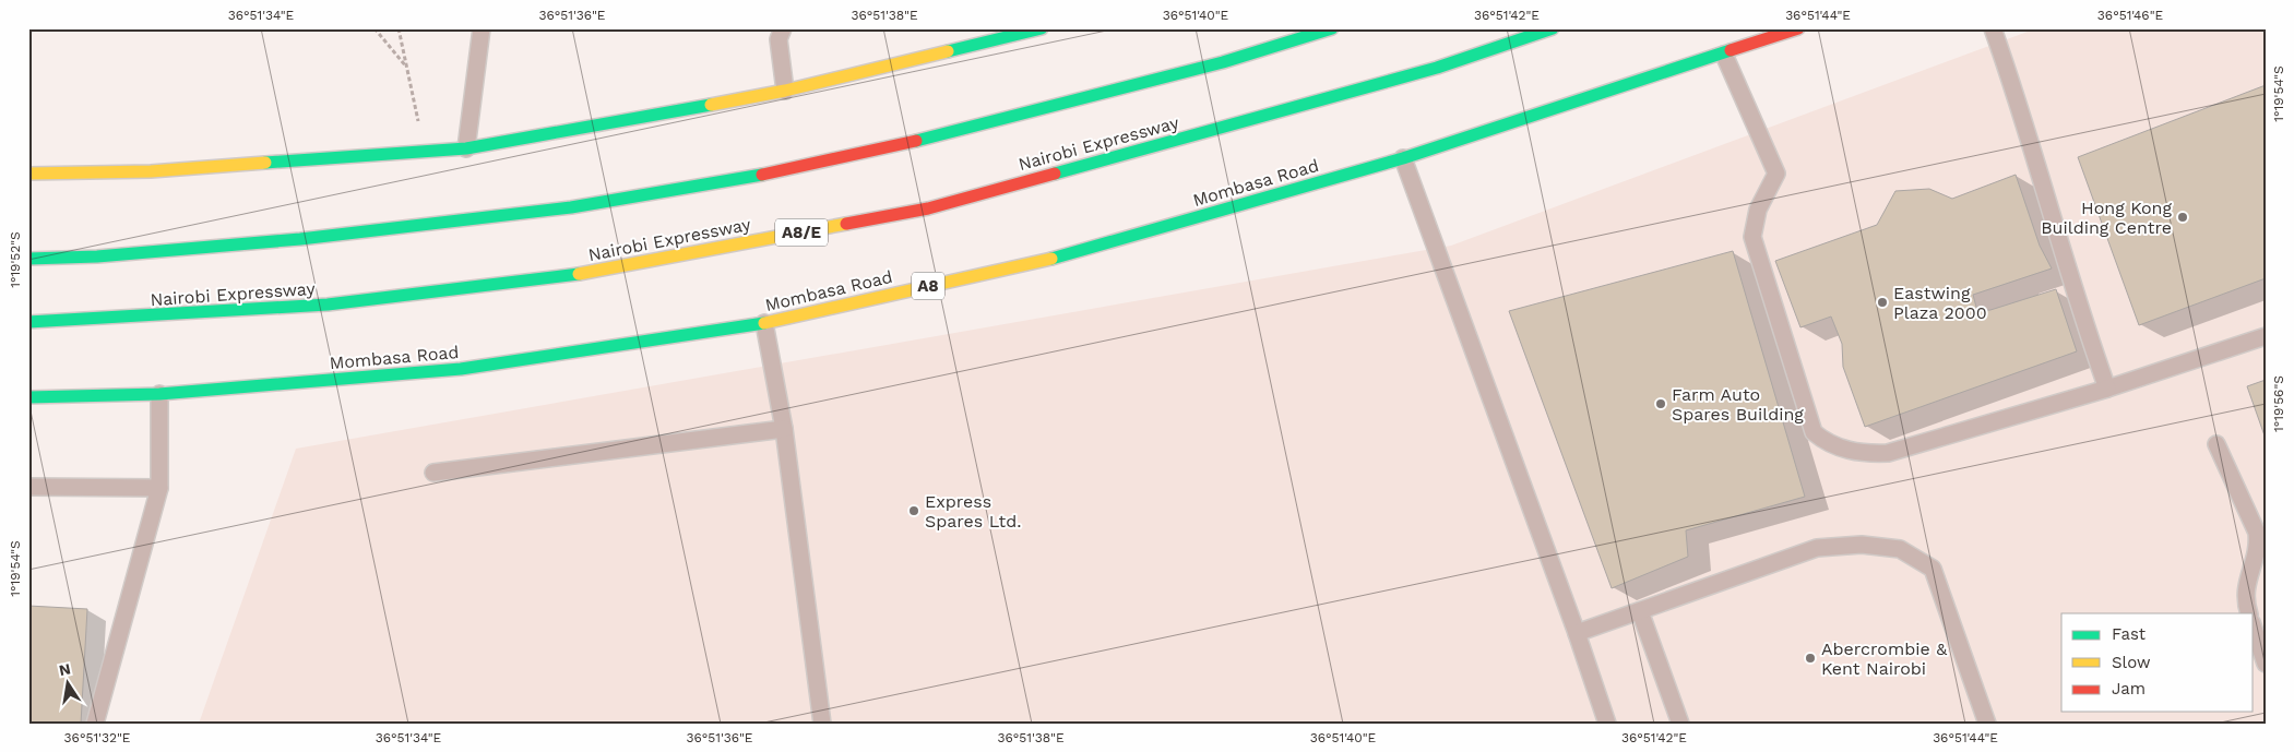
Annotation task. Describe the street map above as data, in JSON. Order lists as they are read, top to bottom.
{
  "streets": {
    "highway": [
      "Nairobi Expressway",
      "Mombasa Road",
      "A8/E",
      "A8"
    ]
  },
  "places": [
    "Hong Kong Building Centre",
    "Eastwing Plaza 2000",
    "Farm Auto Spares Building",
    "Express Spares Ltd.",
    "Abercrombie & Kent Nairobi"
  ],
  "legend": ["Fast", "Slow", "Jam"],
  "north": "top",
  "coordinates": [
    "36°51'34\"E",
    "36°51'36\"E",
    "36°51'38\"E",
    "36°51'40\"E",
    "36°51'42\"E",
    "36°51'44\"E",
    "36°51'46\"E",
    "1°19'54\"S",
    "1°19'52\"S",
    "1°19'56\"S",
    "36°51'32\"E"
  ]
}
